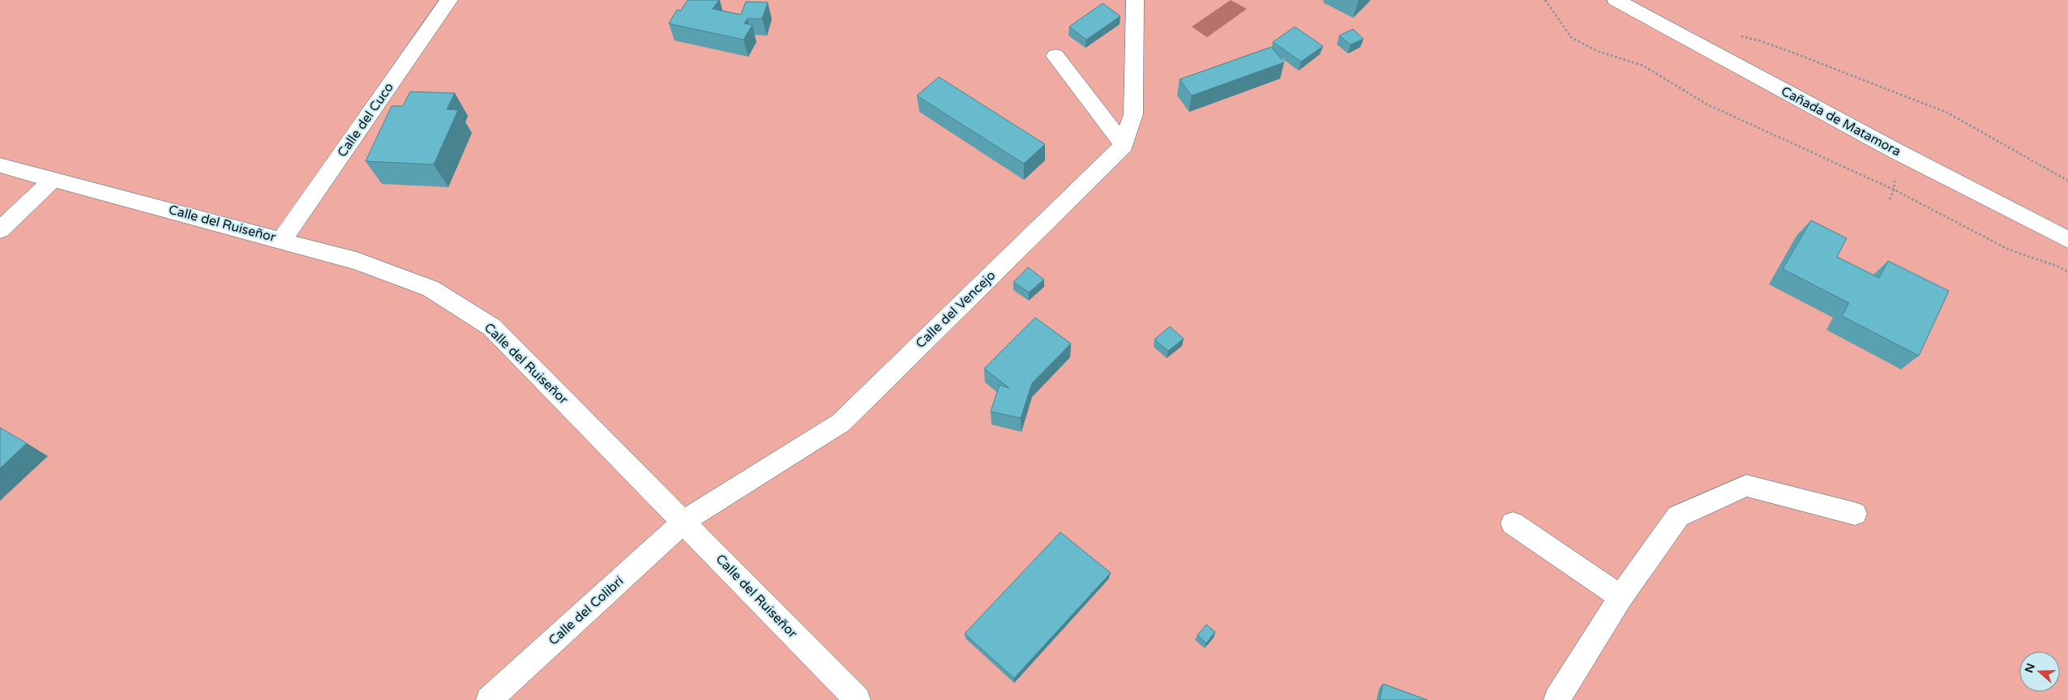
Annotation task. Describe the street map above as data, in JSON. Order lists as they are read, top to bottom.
{
  "streets": {
    "street": [
      "Calle del Cuco",
      "Cañada de Matamora",
      "Calle del Ruiseñor",
      "Calle del Vencejo",
      "Calle del Colibrí"
    ]
  },
  "crossings": [
    ["Calle del Cuco", "Calle del Ruiseñor"],
    ["Calle del Ruiseñor", "Calle del Vencejo"],
    ["Calle del Ruiseñor", "Calle del Colibrí"],
    ["Calle del Vencejo", "Calle del Colibrí"]
  ],
  "north": "left"
}
